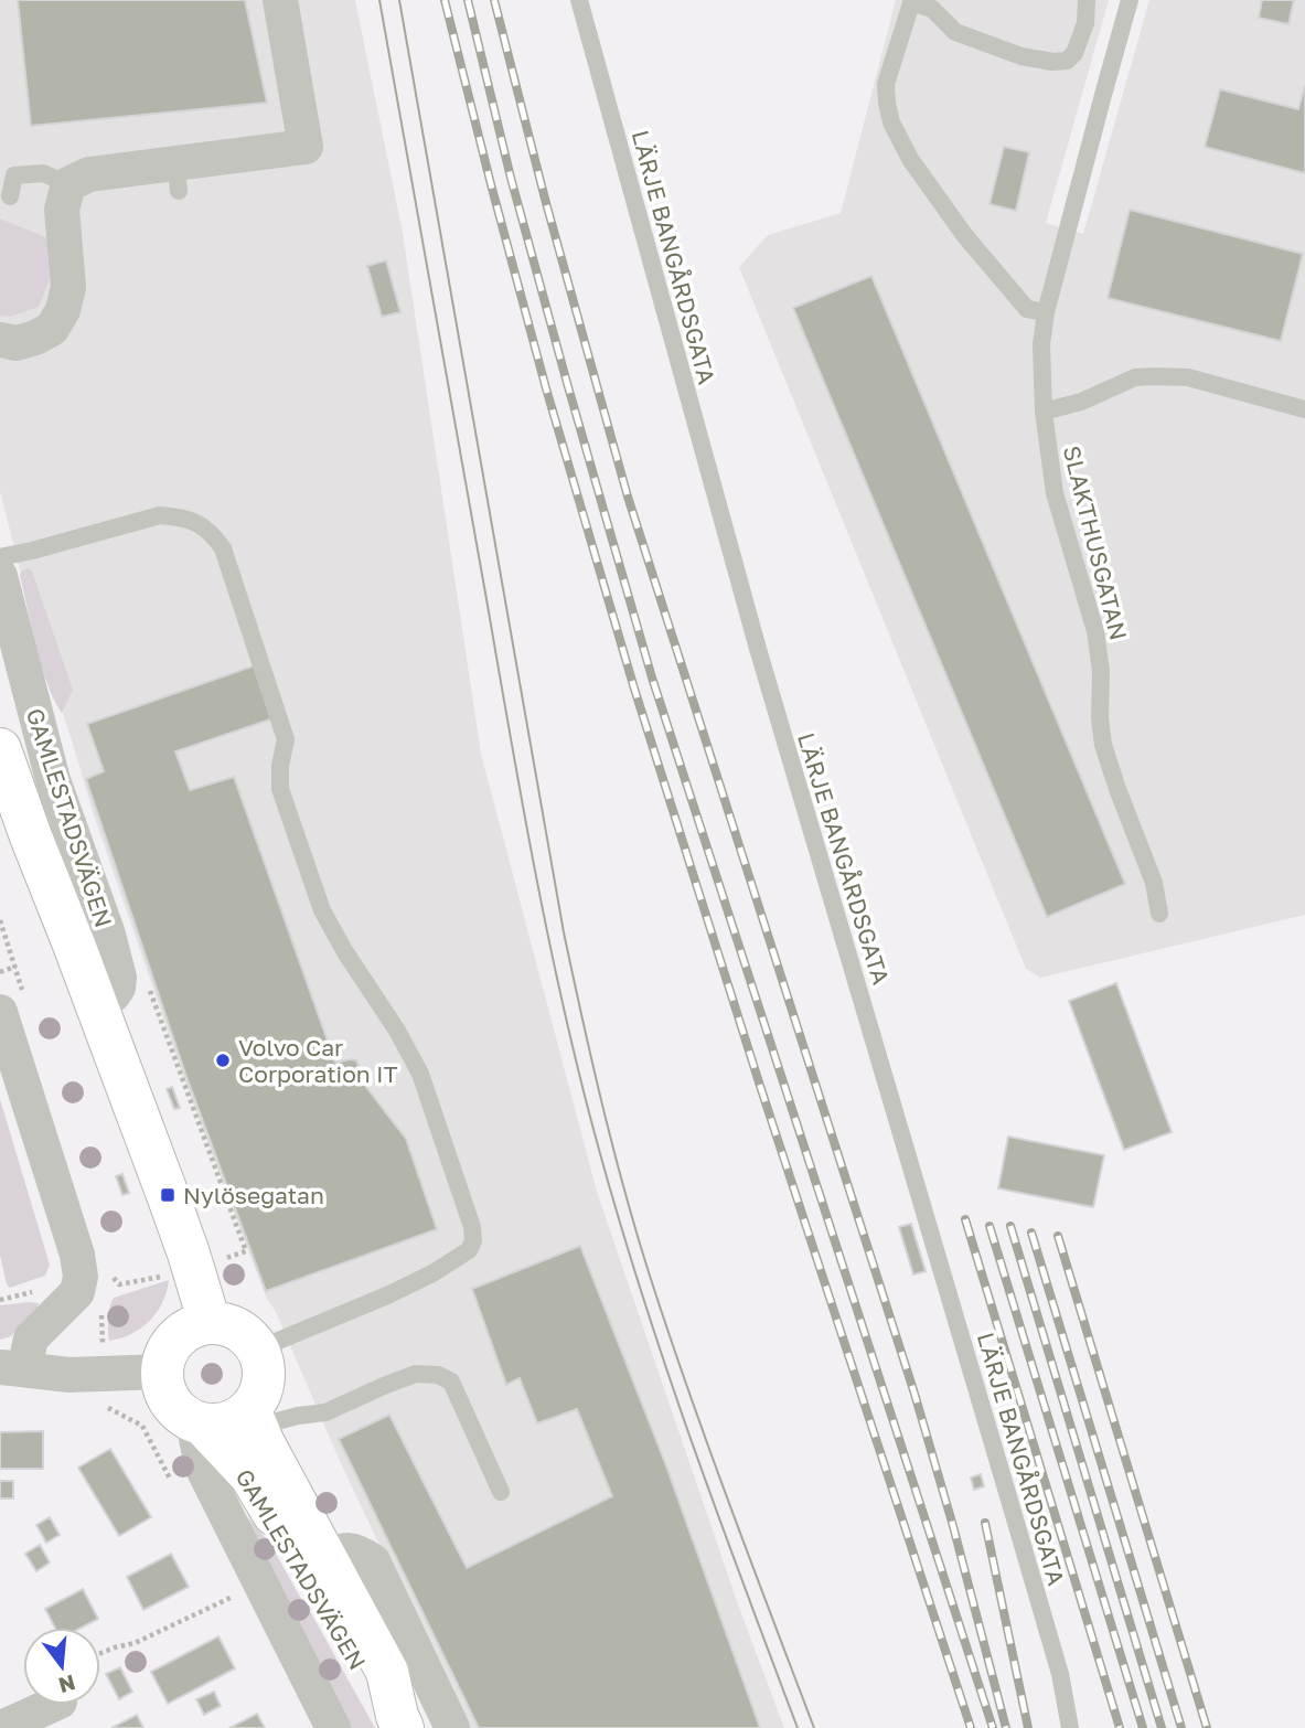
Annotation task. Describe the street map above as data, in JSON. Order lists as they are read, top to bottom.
{
  "streets": {
    "street": ["GAMLESTADSVÄGEN"],
    "lane": ["LÄRJE BANGÅRDSGATA", "SLAKTHUSGATAN"]
  },
  "places": {
    "other": ["Volvo Car Corporation IT"],
    "transit": ["Nylösegatan"]
  },
  "north": "bottom"
}
